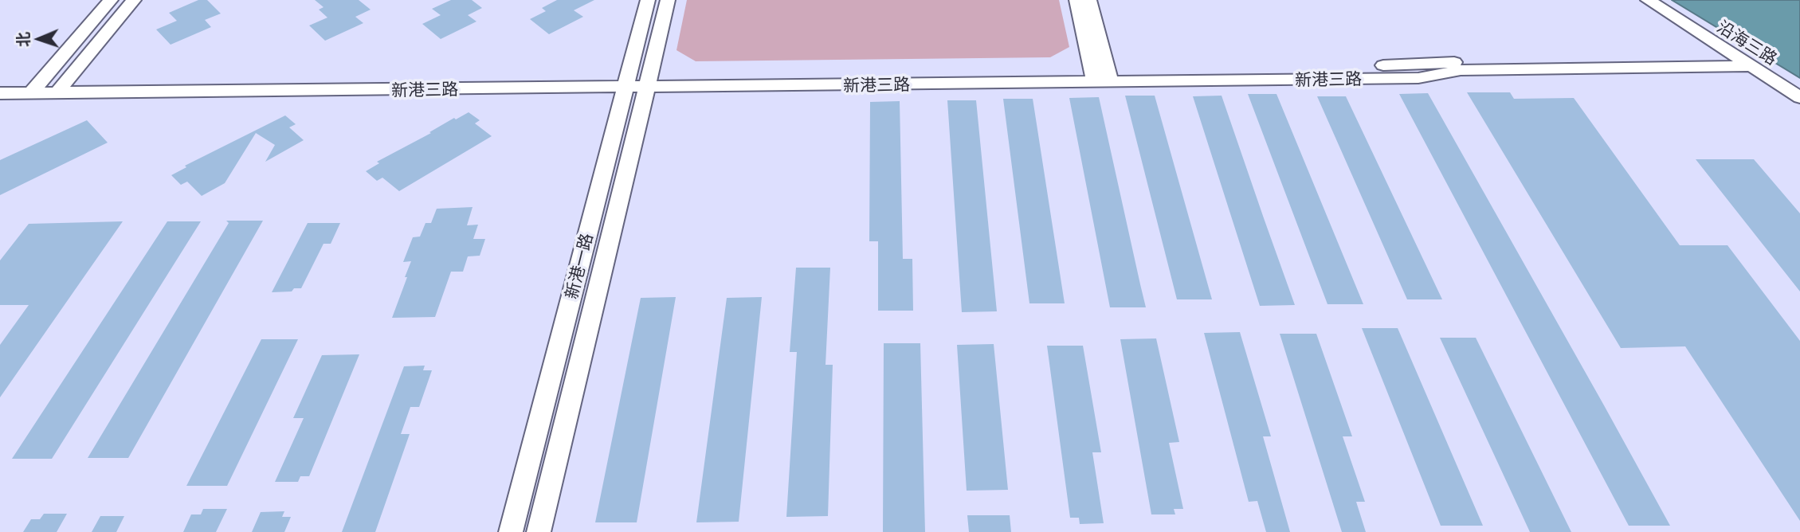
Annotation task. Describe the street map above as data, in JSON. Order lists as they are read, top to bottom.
{
  "streets": {
    "street": ["沿海三路", "新港三路", "新港一路"]
  },
  "crossings": [
    ["沿海三路", "新港三路"],
    ["新港三路", "新港一路"]
  ],
  "north": "left"
}
